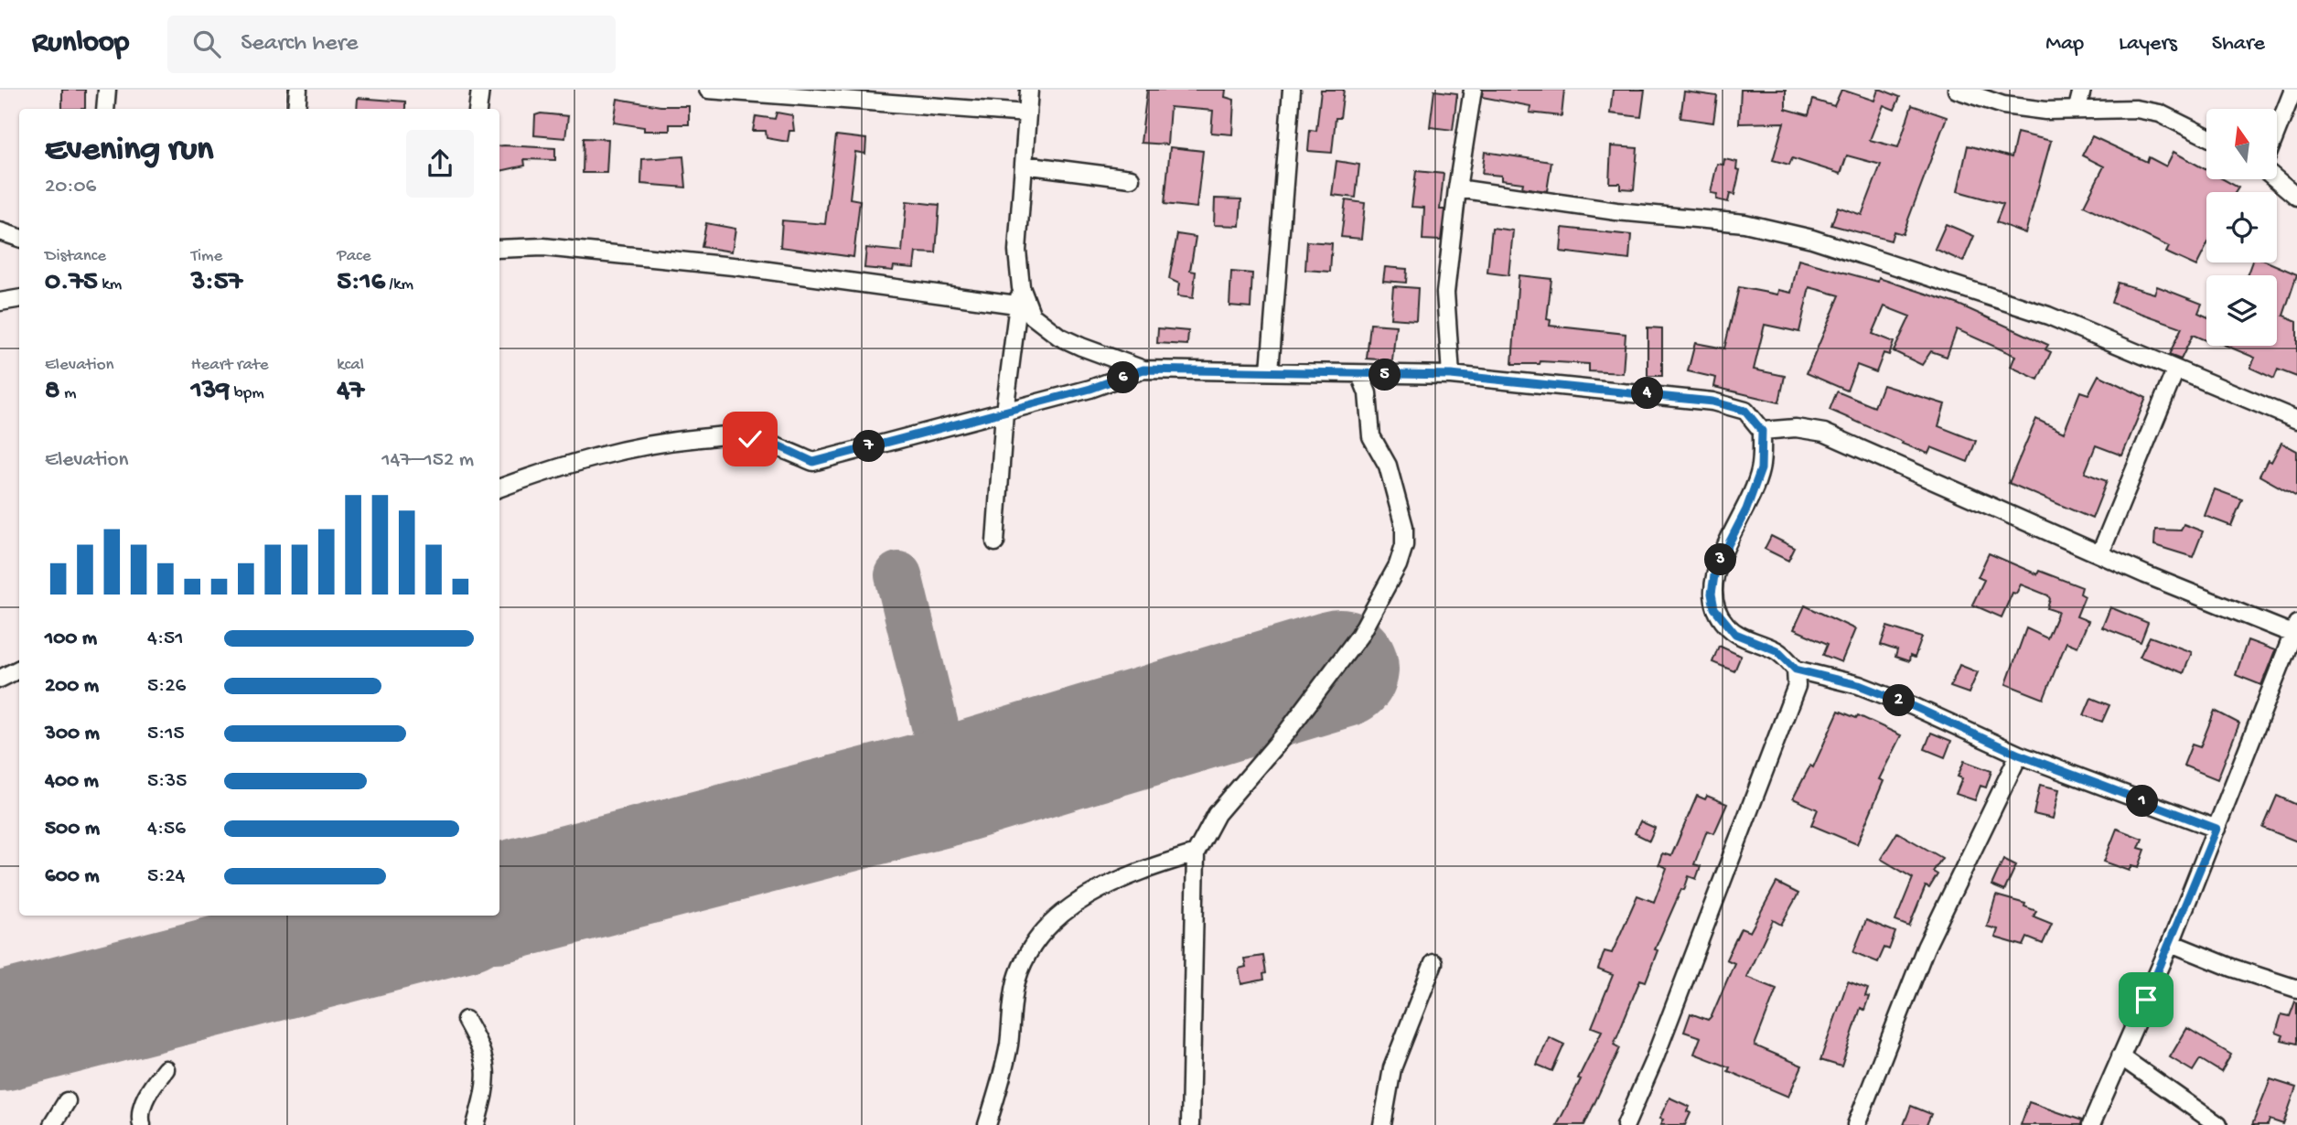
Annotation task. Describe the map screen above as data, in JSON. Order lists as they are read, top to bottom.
{
  "north": "top",
  "page": {
    "header": "Runloop",
    "search": "Search here",
    "nav": ["Map", "Layers", "Share"],
    "heading": ["Evening run", "20:06"],
    "stats": [
      ["Distance", "0.75 km"],
      ["Time", "3:57"],
      ["Pace", "5:16 /km"],
      ["Elevation", "8 m"],
      ["Heart rate", "139 bpm"],
      ["kcal", "47"]
    ],
    "pins": [
      "5",
      "6",
      "4",
      "7",
      "3",
      "2",
      "1"
    ],
    "chart": ["Elevation", "147–152 m"],
    "list": [
      {
        "name": "100 m",
        "note": "4:51"
      },
      {
        "name": "200 m",
        "note": "5:26"
      },
      {
        "name": "300 m",
        "note": "5:15"
      },
      {
        "name": "400 m",
        "note": "5:35"
      },
      {
        "name": "500 m",
        "note": "4:56"
      },
      {
        "name": "600 m",
        "note": "5:24"
      }
    ]
  }
}
